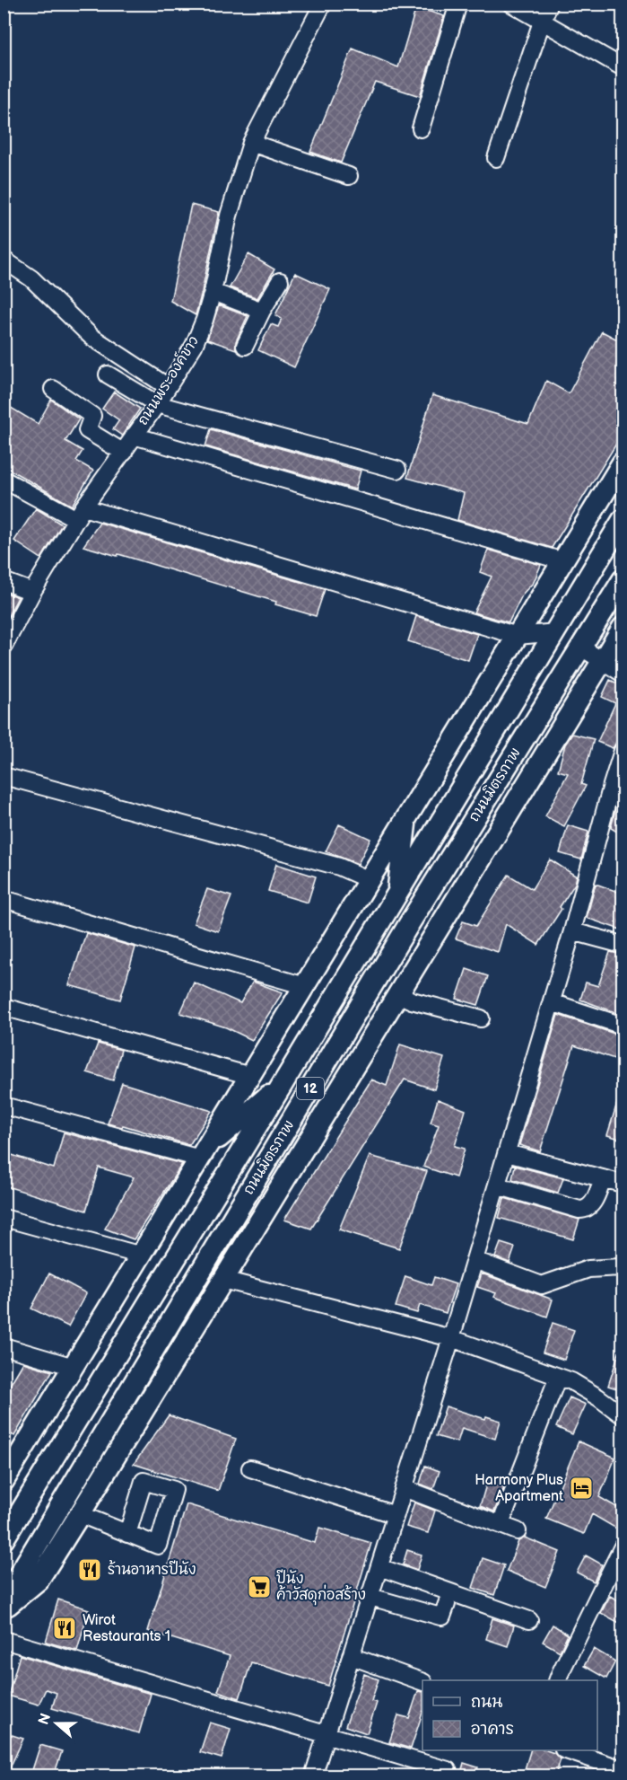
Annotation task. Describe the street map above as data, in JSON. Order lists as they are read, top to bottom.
{
  "streets": {
    "main road": ["ถนนมิตรภาพ", "12"],
    "street": ["ถนนพระองค์ขาว"]
  },
  "places": {
    "hotel": ["Harmony Plus Apartment"],
    "restaurant": ["ร้านอาหารปีนัง", "Wirot Restaurants 1"],
    "supermarket": ["ปีนัง ค้าวัสดุก่อสร้าง"]
  },
  "legend": ["ถนน", "อาคาร"],
  "north": "left"
}
